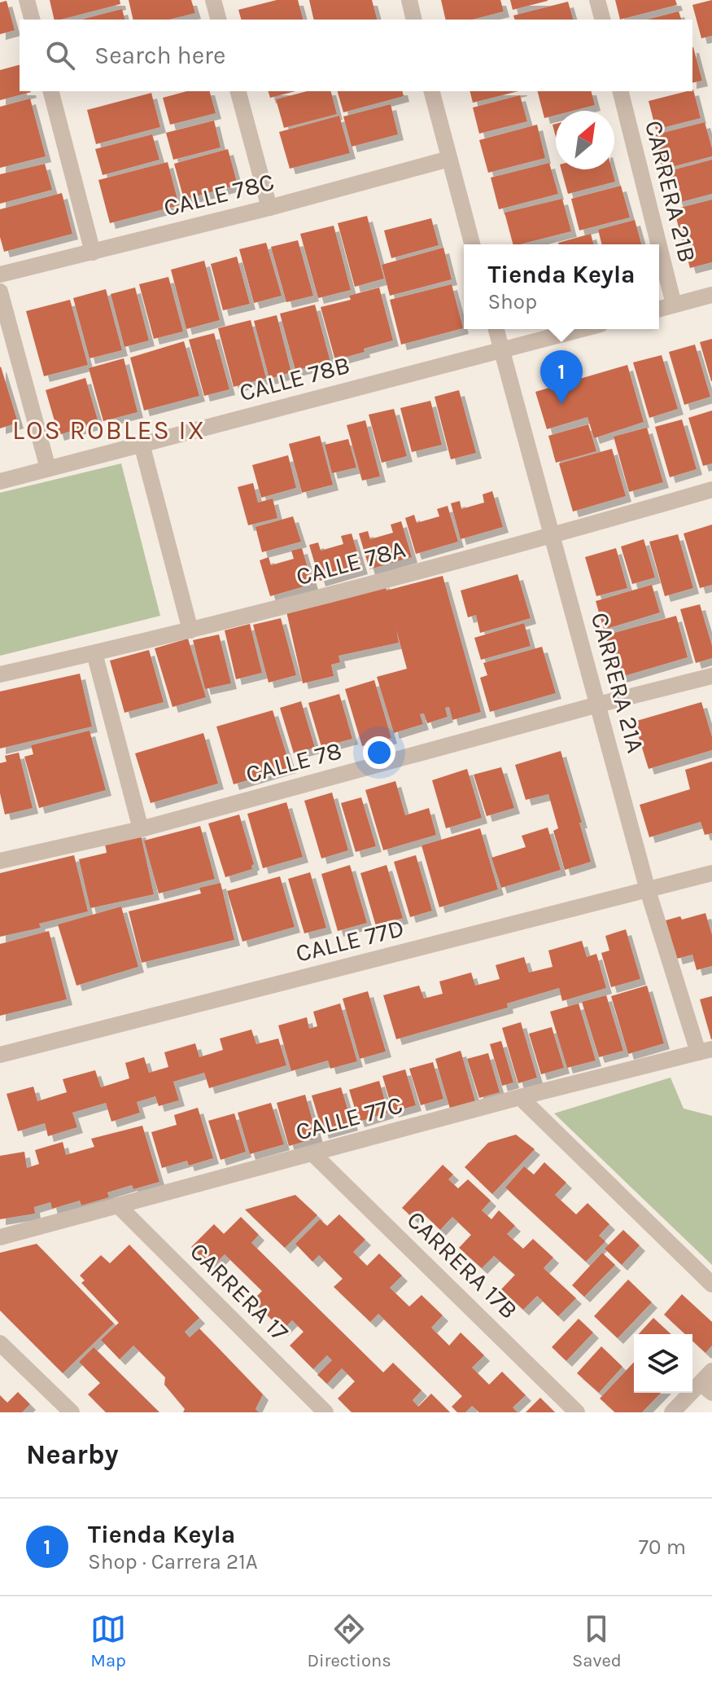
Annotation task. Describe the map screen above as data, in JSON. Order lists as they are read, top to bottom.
{
  "streets": {
    "street": [
      "CARRERA 21B",
      "CALLE 78C",
      "CALLE 78B",
      "CALLE 78A",
      "CARRERA 21A",
      "CALLE 78",
      "CALLE 77D",
      "CALLE 77C",
      "CARRERA 17B",
      "CARRERA 17"
    ]
  },
  "crossings": [
    ["CALLE 78B", "CARRERA 21A"],
    ["CALLE 78A", "CARRERA 21A"],
    ["CARRERA 21A", "CALLE 78"],
    ["CARRERA 21A", "CALLE 77D"],
    ["CARRERA 21A", "CALLE 77C"],
    ["CALLE 77C", "CARRERA 17B"],
    ["CALLE 77C", "CARRERA 17"]
  ],
  "districts": ["LOS ROBLES IX"],
  "north": "top right",
  "page": {
    "search": "Search here",
    "popup": ["Tienda Keyla", "Shop"],
    "pins": "1",
    "heading": "Nearby",
    "list": [
      {
        "mark": "1",
        "name": "Tienda Keyla",
        "note": "Shop · Carrera 21A",
        "value": "70 m"
      }
    ],
    "nav": ["Map", "Directions", "Saved"]
  }
}
